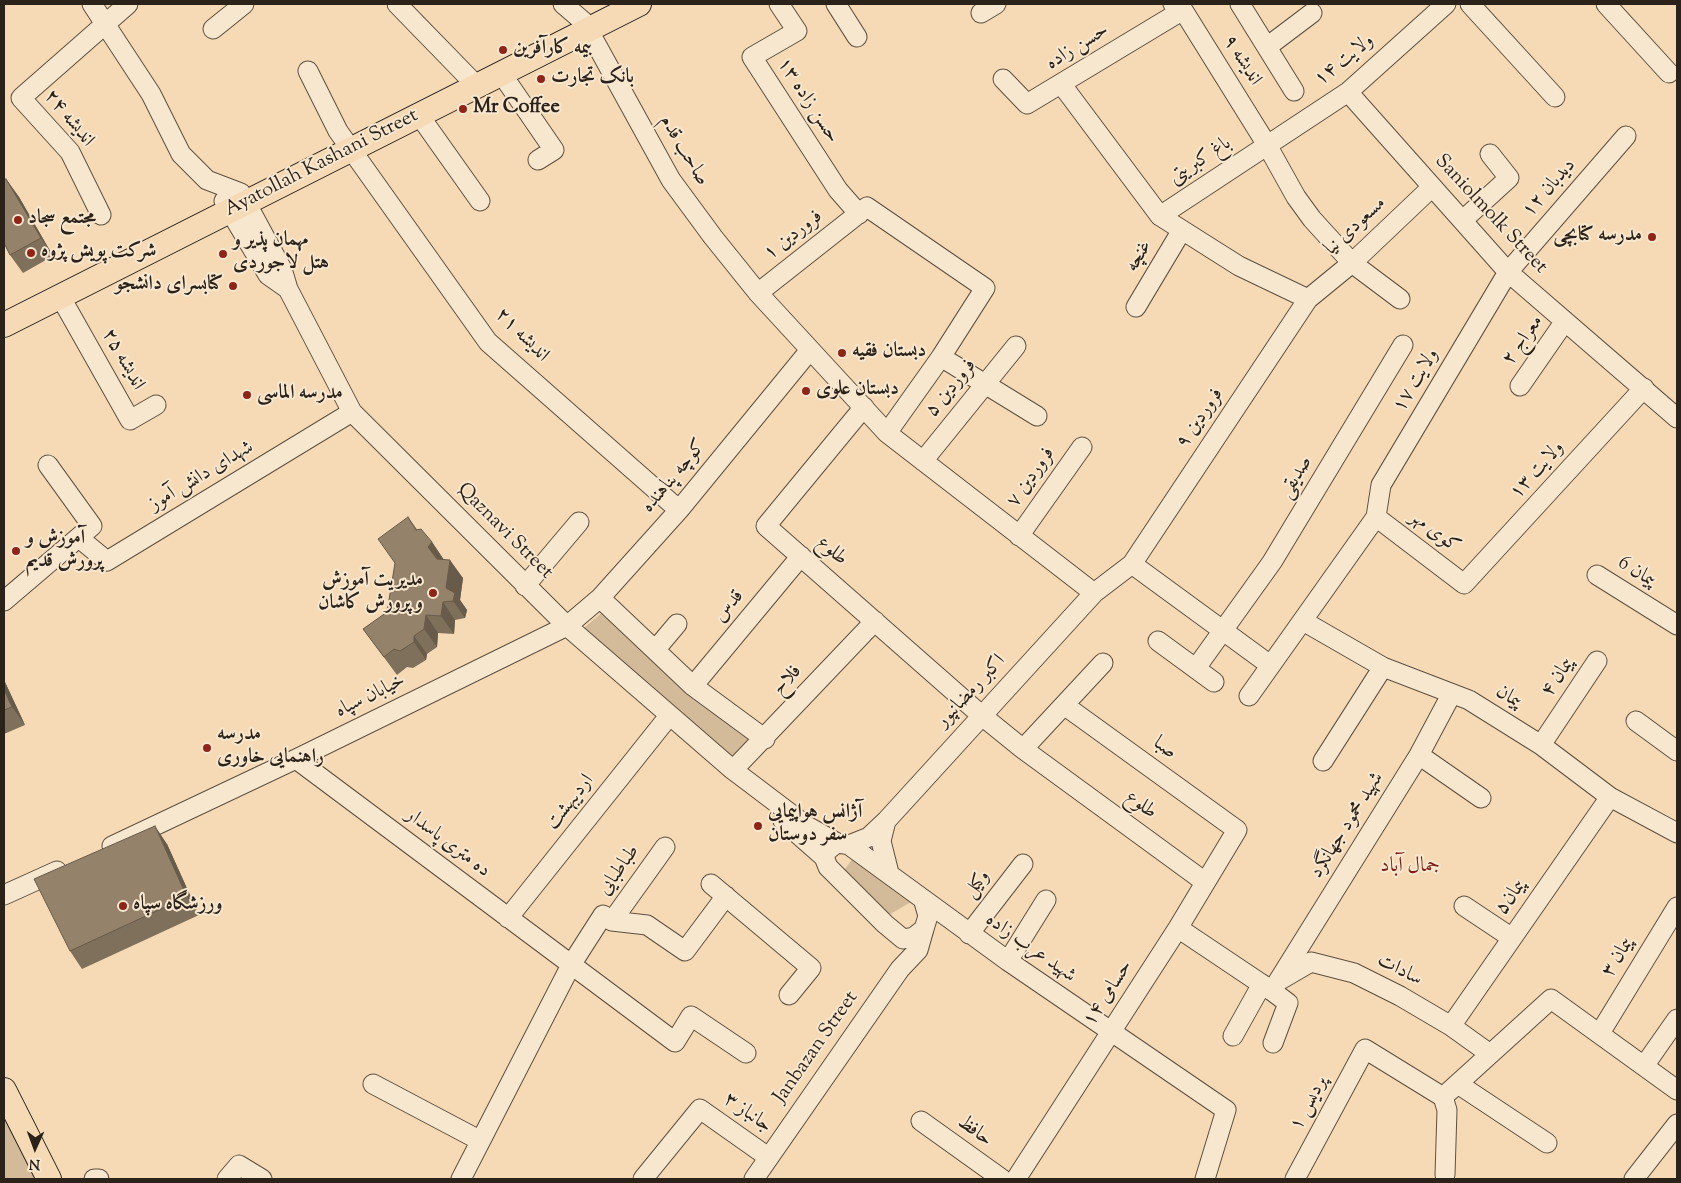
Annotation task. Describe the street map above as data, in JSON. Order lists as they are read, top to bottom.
{
  "streets": {
    "main road": ["Ayatollah Kashani Street"],
    "street": [
      "حسن زاده",
      "اندیشه ۹",
      "ولایت ۱۴",
      "حسن زاده ۱۳",
      "اندیشه ۲۴",
      "صاحب قدم",
      "باغ کبریتی",
      "دیدبان ۱۲",
      "Saniolmolk Street",
      "مسعودی نیا",
      "فروردین ۱",
      "غنچه",
      "اندیشه ۲۱",
      "معراج ۲",
      "اندیشه ۲۵",
      "ولایت ۱۷",
      "فروردین ۵",
      "فروردین ۹",
      "ولایت ۱۳",
      "شهدای دانش آموز",
      "کوچه پناهنده",
      "فروردین ۷",
      "صدیقی",
      "Qaznavi Street",
      "کوی مهر",
      "طلوع",
      "پیمان 6",
      "قدس",
      "پیمان ۴",
      "فلاح",
      "اکبر رمضانپور",
      "خیابان سپاه",
      "پیمان",
      "صبا",
      "اردیبهشت",
      "شهید محمود جهانگرد",
      "ده متری پاسدار",
      "طباطبایی",
      "وکیل",
      "پیمان۵",
      "شهید عرب زاده",
      "پیمان ۳",
      "سادات",
      "حسامی ۱۴",
      "Janbazan Street",
      "پردیس ۱",
      "جانباز ۳",
      "حافظ"
    ]
  },
  "crossings": [
    ["حسن زاده", "اندیشه ۹"],
    ["اندیشه ۹", "ولایت ۱۴"],
    ["اندیشه ۹", "باغ کبریتی"],
    ["اندیشه ۹", "مسعودی نیا"],
    ["ولایت ۱۴", "باغ کبریتی"],
    ["ولایت ۱۴", "Saniolmolk Street"],
    ["حسن زاده ۱۳", "فروردین ۱"],
    ["صاحب قدم", "Ayatollah Kashani Street"],
    ["صاحب قدم", "فروردین ۱"],
    ["صاحب قدم", "فروردین ۵"],
    ["صاحب قدم", "فروردین ۹"],
    ["صاحب قدم", "کوچه پناهنده"],
    ["صاحب قدم", "فروردین ۷"],
    ["صاحب قدم", "طلوع"],
    ["صاحب قدم", "اکبر رمضانپور"],
    ["Ayatollah Kashani Street", "اندیشه ۲۱"],
    ["Ayatollah Kashani Street", "اندیشه ۲۵"],
    ["Ayatollah Kashani Street", "Qaznavi Street"],
    ["دیدبان ۱۲", "Saniolmolk Street"],
    ["دیدبان ۱۲", "ولایت ۱۷"],
    ["Saniolmolk Street", "مسعودی نیا"],
    ["Saniolmolk Street", "معراج ۲"],
    ["Saniolmolk Street", "ولایت ۱۷"],
    ["Saniolmolk Street", "ولایت ۱۳"],
    ["مسعودی نیا", "فروردین ۹"],
    ["اندیشه ۲۱", "کوچه پناهنده"],
    ["ولایت ۱۷", "کوی مهر"],
    ["فروردین ۹", "اکبر رمضانپور"],
    ["ولایت ۱۳", "کوی مهر"],
    ["شهدای دانش آموز", "Qaznavi Street"],
    ["کوچه پناهنده", "Qaznavi Street"],
    ["کوچه پناهنده", "خیابان سپاه"],
    ["Qaznavi Street", "فلاح"],
    ["Qaznavi Street", "خیابان سپاه"],
    ["Qaznavi Street", "اردیبهشت"],
    ["Qaznavi Street", "شهید عرب زاده"],
    ["طلوع", "قدس"],
    ["طلوع", "فلاح"],
    ["طلوع", "اکبر رمضانپور"],
    ["طلوع", "حسامی ۱۴"],
    ["پیمان ۴", "پیمان"],
    ["فلاح", "شهید عرب زاده"],
    ["اکبر رمضانپور", "شهید عرب زاده"],
    ["خیابان سپاه", "ده متری پاسدار"],
    ["پیمان", "شهید محمود جهانگرد"],
    ["پیمان", "پیمان۵"],
    ["صبا", "حسامی ۱۴"],
    ["اردیبهشت", "ده متری پاسدار"],
    ["شهید محمود جهانگرد", "سادات"],
    ["وکیل", "شهید عرب زاده"],
    ["پیمان۵", "سادات"],
    ["شهید عرب زاده", "حسامی ۱۴"],
    ["Janbazan Street", "جانباز ۳"]
  ],
  "districts": ["جمال آباد"],
  "places": [
    "بیمه کارآفرین",
    "بانک تجارت",
    "Mr Coffee",
    "مجتمع سجاد",
    "مدرسه کتابچی",
    "شرکت پویش پژوه",
    "مهمان پذیر و هتل لاجوردی",
    "کتابسرای دانشجو",
    "دبستان فقیه",
    "دبستان علوی",
    "مدرسه الماسی",
    "آموزش و پرورش قدیم",
    "مدیریت آموزش و پرورش کاشان",
    "مدرسه راهنمایی خاوری",
    "آژانس هواپیمایی سفر دوستان",
    "ورزشگاه سپاه"
  ],
  "north": "bottom"
}
